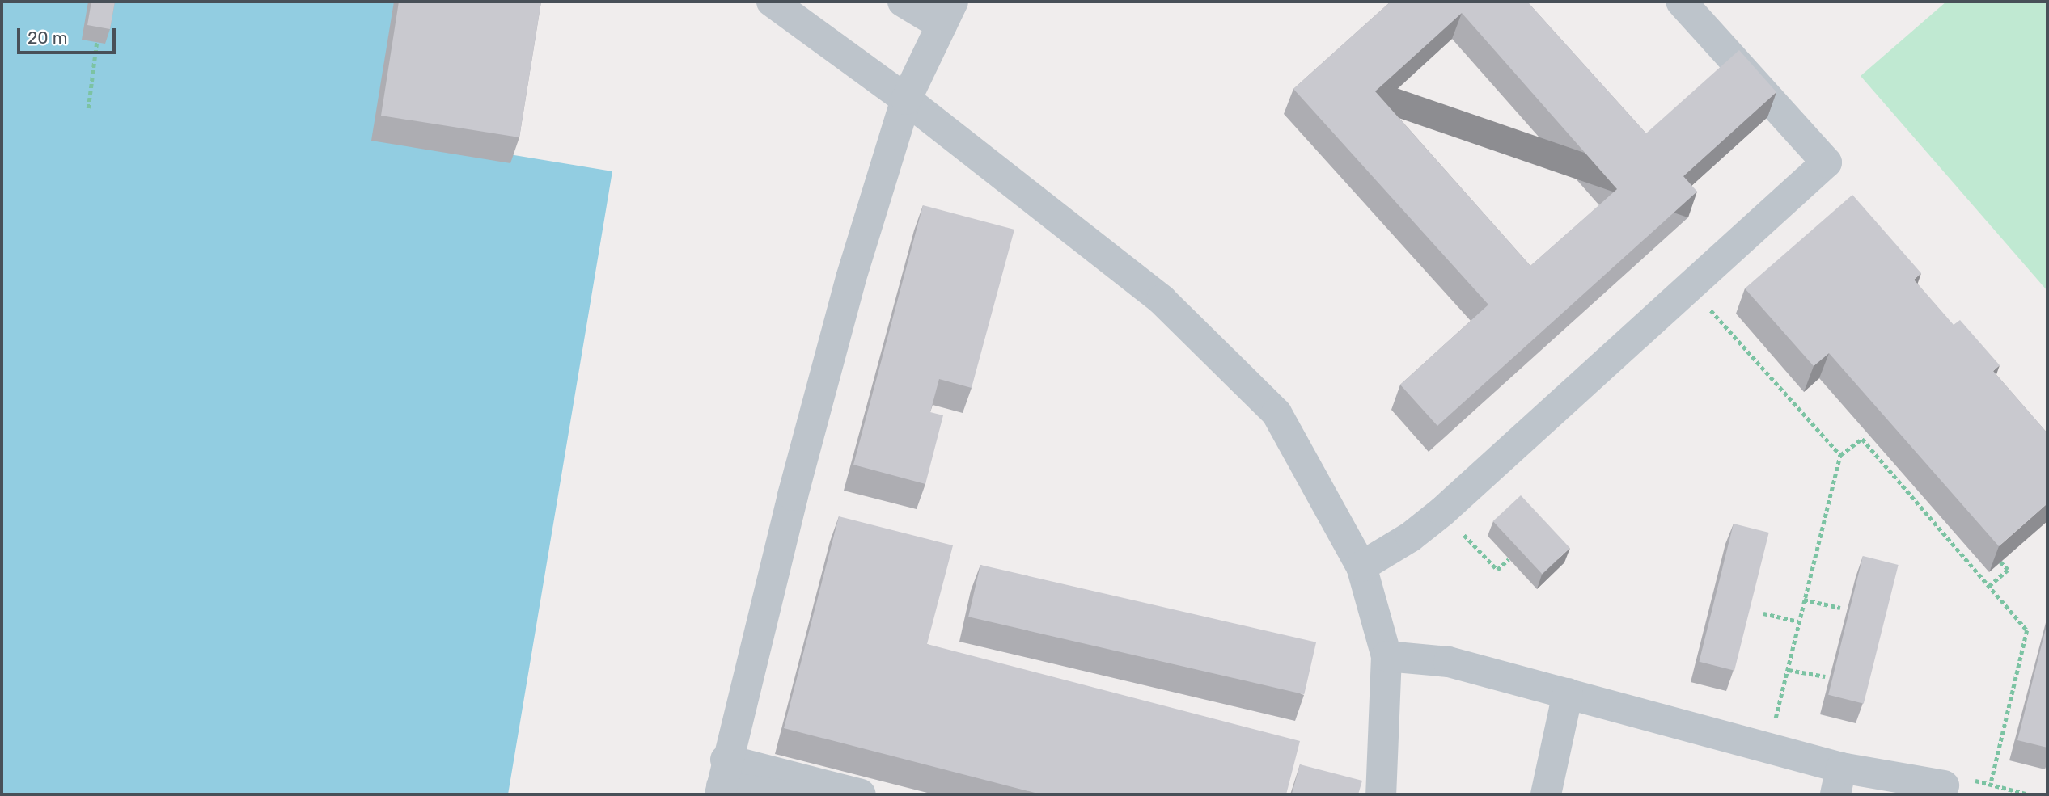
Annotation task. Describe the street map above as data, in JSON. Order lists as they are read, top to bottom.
{
  "scale_bar": "20 m"
}
